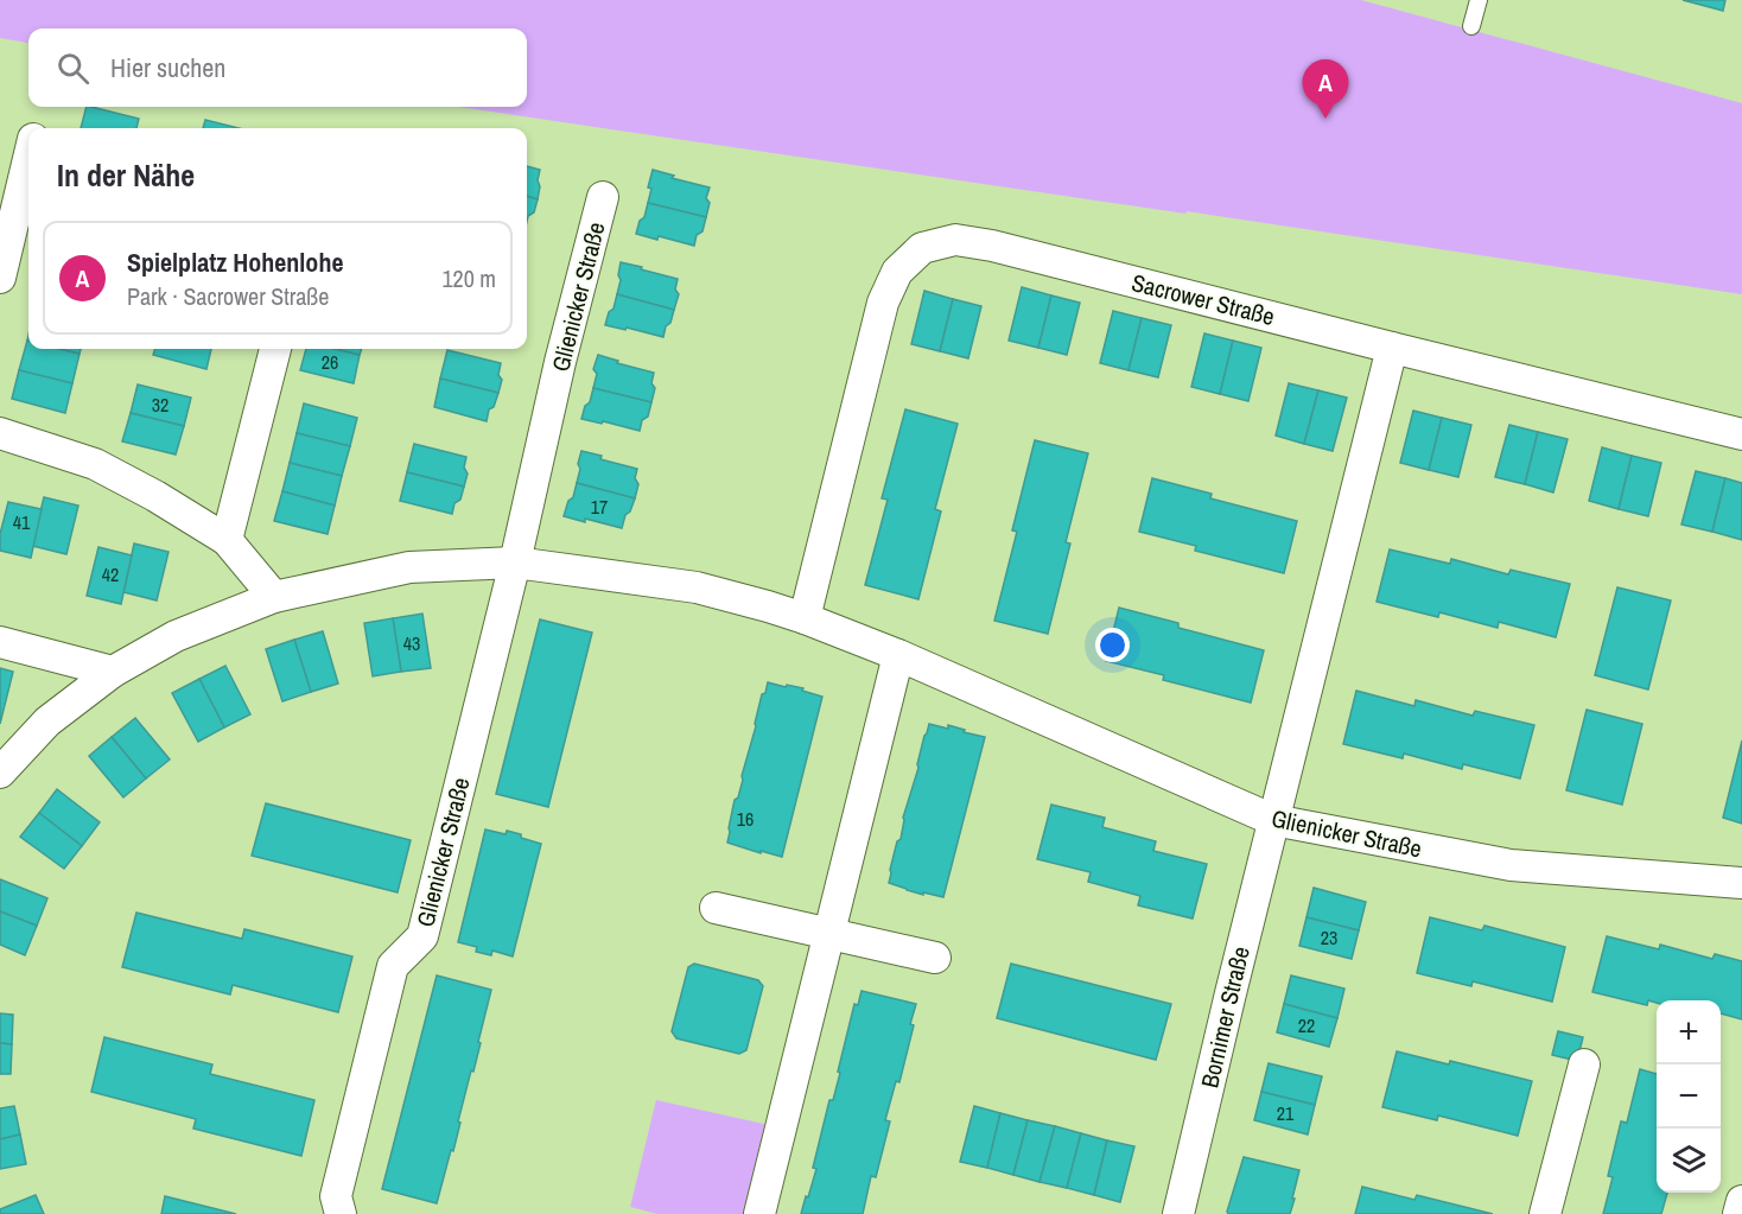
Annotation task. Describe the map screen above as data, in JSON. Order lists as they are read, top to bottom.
{
  "streets": {
    "street": ["Glienicker Straße", "Sacrower Straße", "Bornimer Straße"]
  },
  "crossings": [
    ["Glienicker Straße", "Sacrower Straße"],
    ["Glienicker Straße", "Bornimer Straße"]
  ],
  "house_numbers": [
    "26",
    "32",
    "17",
    "41",
    "42",
    "43",
    "16",
    "23",
    "22",
    "21"
  ],
  "page": {
    "search": "Hier suchen",
    "pins": "A",
    "heading": "In der Nähe",
    "list": [
      {
        "mark": "A",
        "name": "Spielplatz Hohenlohe",
        "note": "Park · Sacrower Straße",
        "value": "120 m"
      }
    ],
    "map_buttons": ["+", "−"]
  }
}
